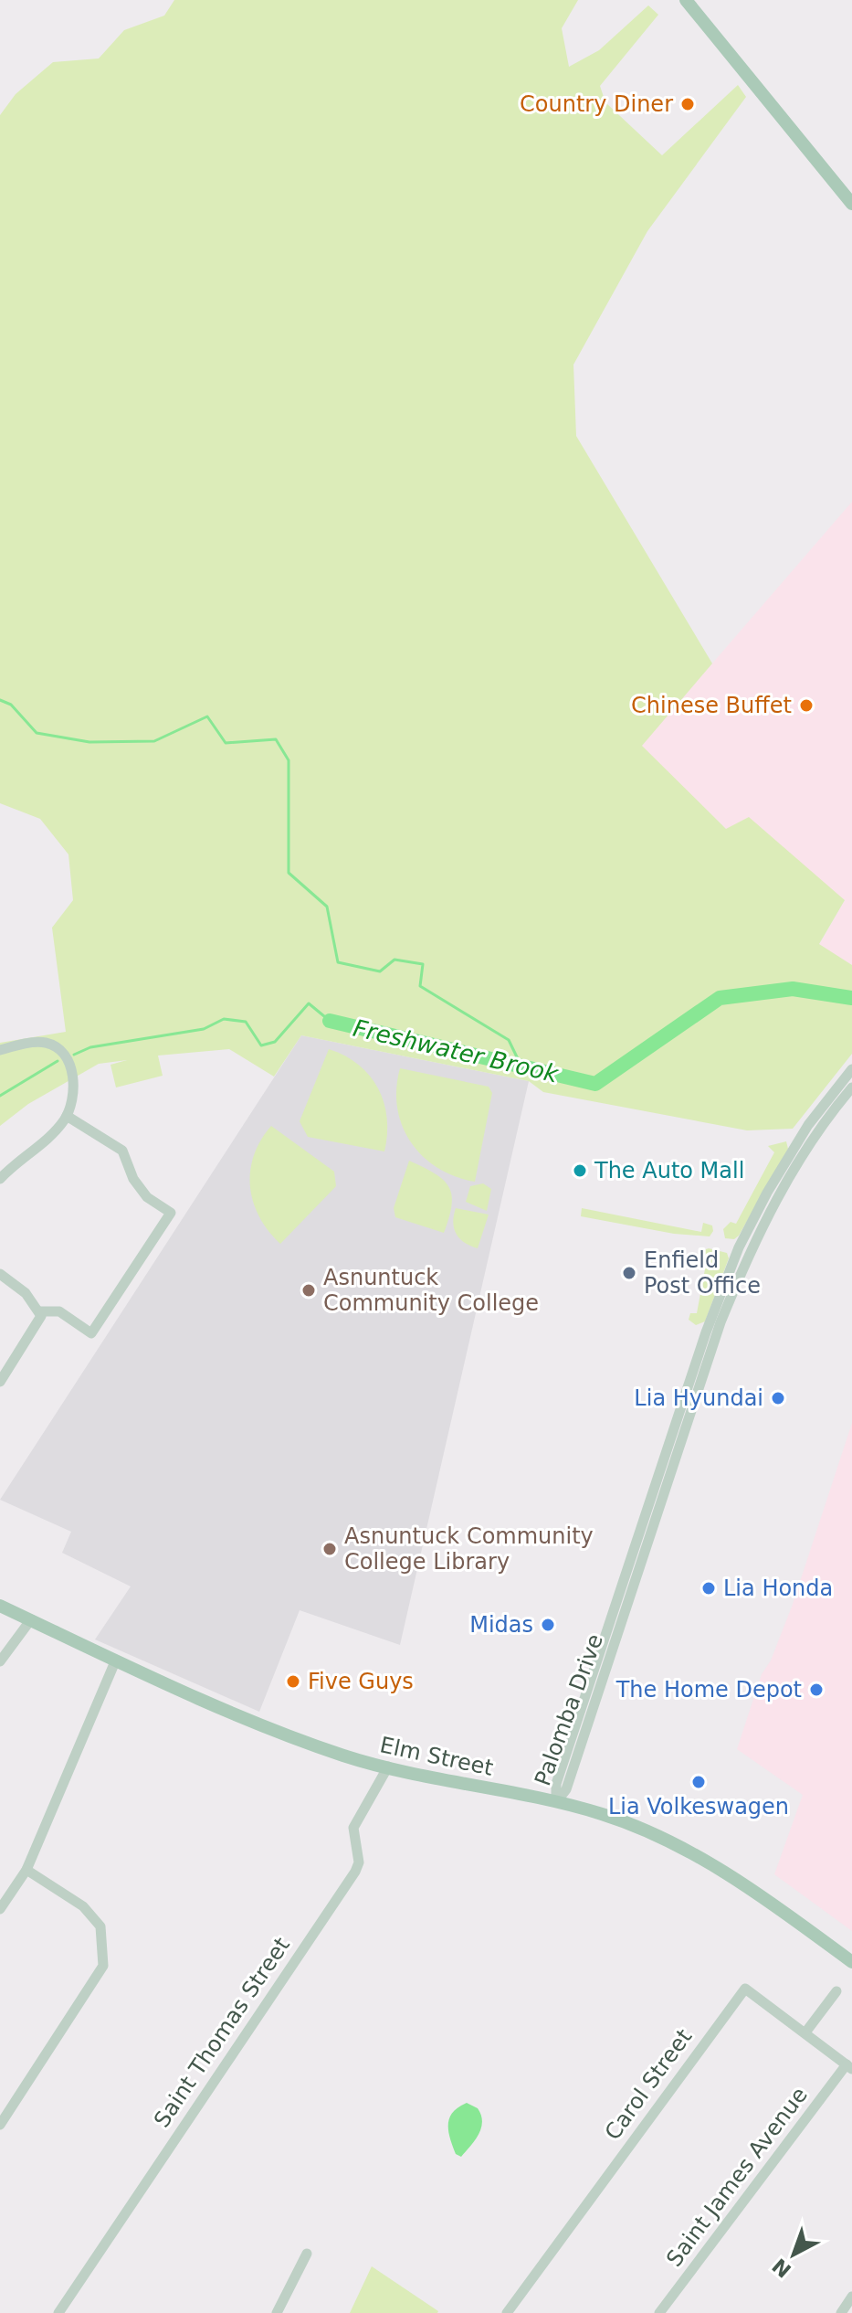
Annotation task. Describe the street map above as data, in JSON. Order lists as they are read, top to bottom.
{
  "streets": {
    "main road": ["Elm Street"],
    "street": [
      "Palomba Drive",
      "Saint Thomas Street",
      "Carol Street",
      "Saint James Avenue"
    ]
  },
  "crossings": [
    ["Palomba Drive", "Elm Street"],
    ["Elm Street", "Saint Thomas Street"],
    ["Carol Street", "Saint James Avenue"]
  ],
  "water": ["Freshwater Brook"],
  "places": [
    "Country Diner",
    "Chinese Buffet",
    "The Auto Mall",
    "Enfield Post Office",
    "Asnuntuck Community College",
    "Lia Hyundai",
    "Asnuntuck Community College Library",
    "Lia Honda",
    "Midas",
    "Five Guys",
    "The Home Depot",
    "Lia Volkeswagen"
  ],
  "north": "bottom left"
}
